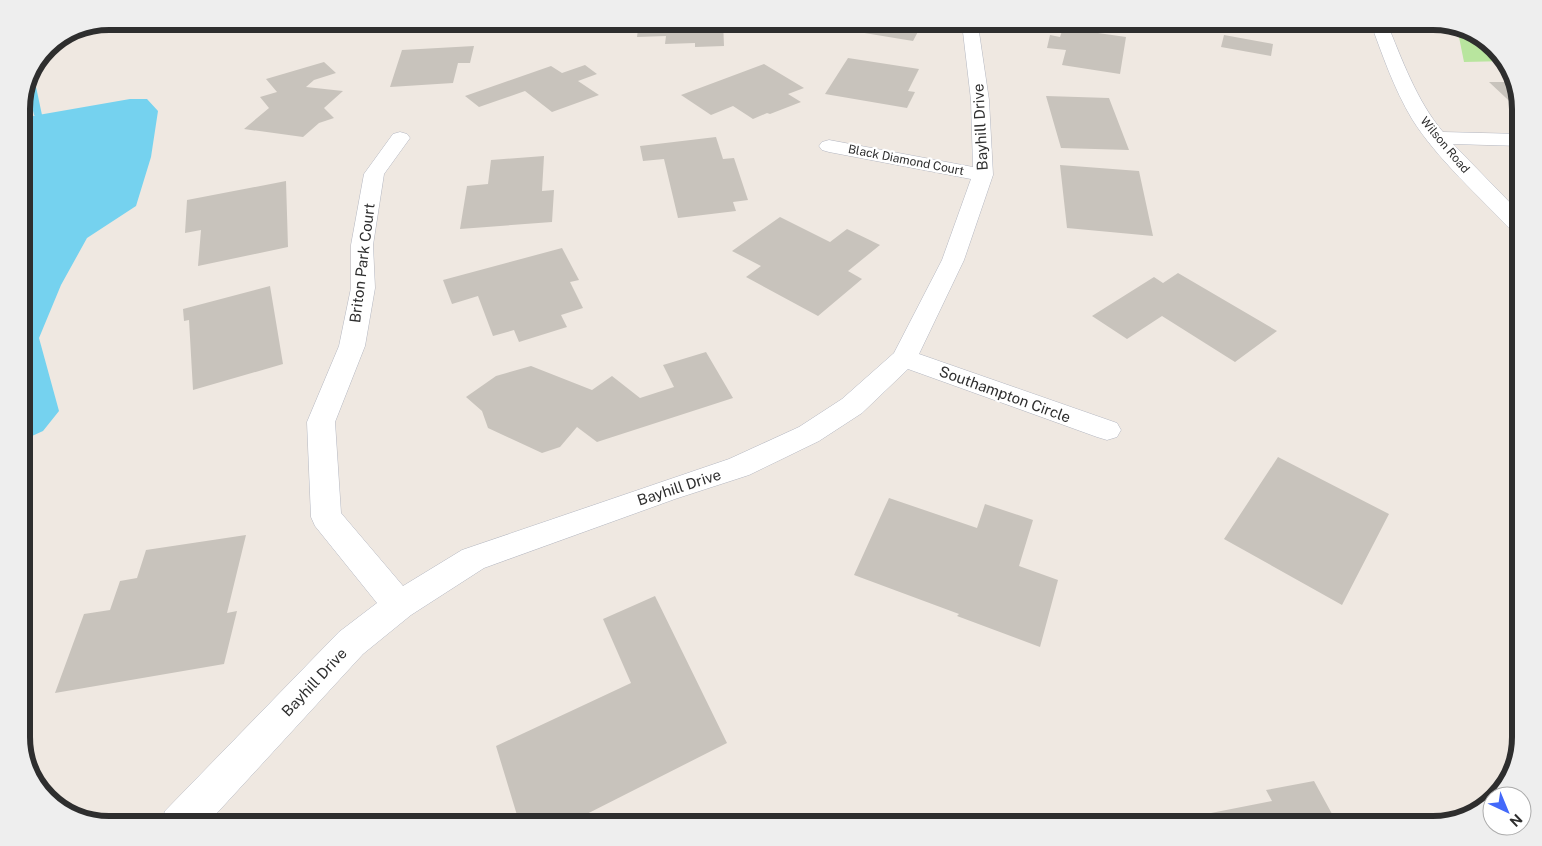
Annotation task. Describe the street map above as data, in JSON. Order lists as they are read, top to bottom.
{
  "streets": {
    "street": [
      "Bayhill Drive",
      "Wilson Road",
      "Black Diamond Court",
      "Briton Park Court",
      "Southampton Circle"
    ]
  },
  "crossings": [
    ["Bayhill Drive", "Black Diamond Court"],
    ["Bayhill Drive", "Briton Park Court"],
    ["Bayhill Drive", "Southampton Circle"]
  ],
  "north": "bottom right"
}
